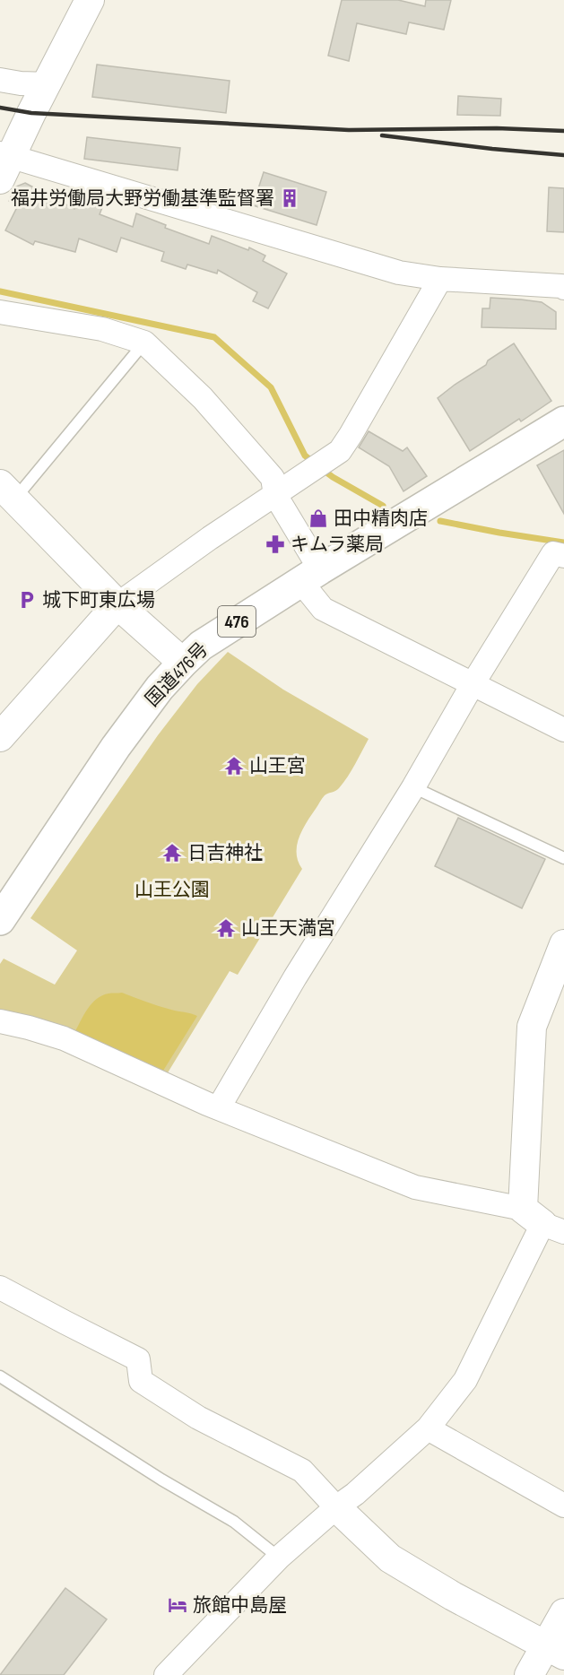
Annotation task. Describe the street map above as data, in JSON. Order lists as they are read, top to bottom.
{
  "streets": {
    "highway": ["476", "国道476号"]
  },
  "parks": ["山王公園"],
  "places": {
    "building": ["福井労働局大野労働基準監督署"],
    "shop": ["田中精肉店"],
    "pharmacy": ["キムラ薬局"],
    "parking": ["城下町東広場"],
    "temple": ["山王宮", "日吉神社", "山王天満宮"],
    "hotel": ["旅館中島屋"]
  }
}
